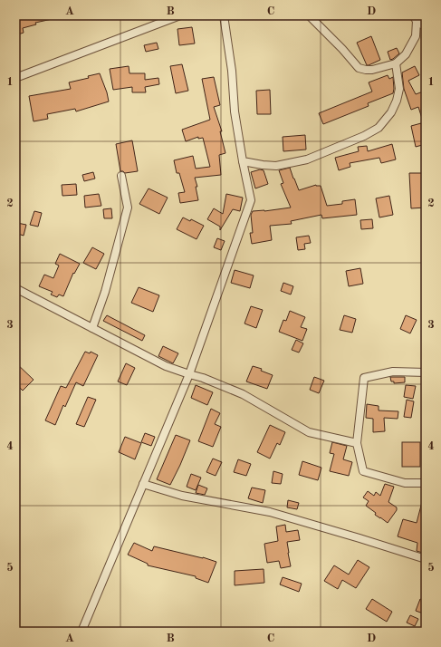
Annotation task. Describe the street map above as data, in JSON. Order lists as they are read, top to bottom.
{
  "grid": {
    "columns": [
      "A",
      "B",
      "C",
      "D"
    ],
    "rows": [
      "1",
      "2",
      "3",
      "4",
      "5"
    ]
  }
}
